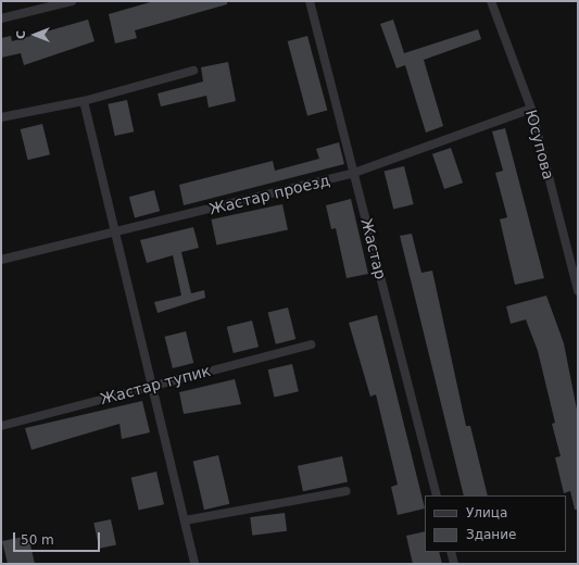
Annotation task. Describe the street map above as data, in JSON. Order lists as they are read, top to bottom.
{
  "streets": {
    "street": [
      "Юсупова",
      "Жастар проезд",
      "Жастар",
      "Жастар тупик"
    ]
  },
  "crossings": [
    ["Юсупова", "Жастар проезд"],
    ["Жастар проезд", "Жастар"]
  ],
  "legend": ["Улица", "Здание"],
  "scale_bar": "50 m",
  "north": "left"
}
